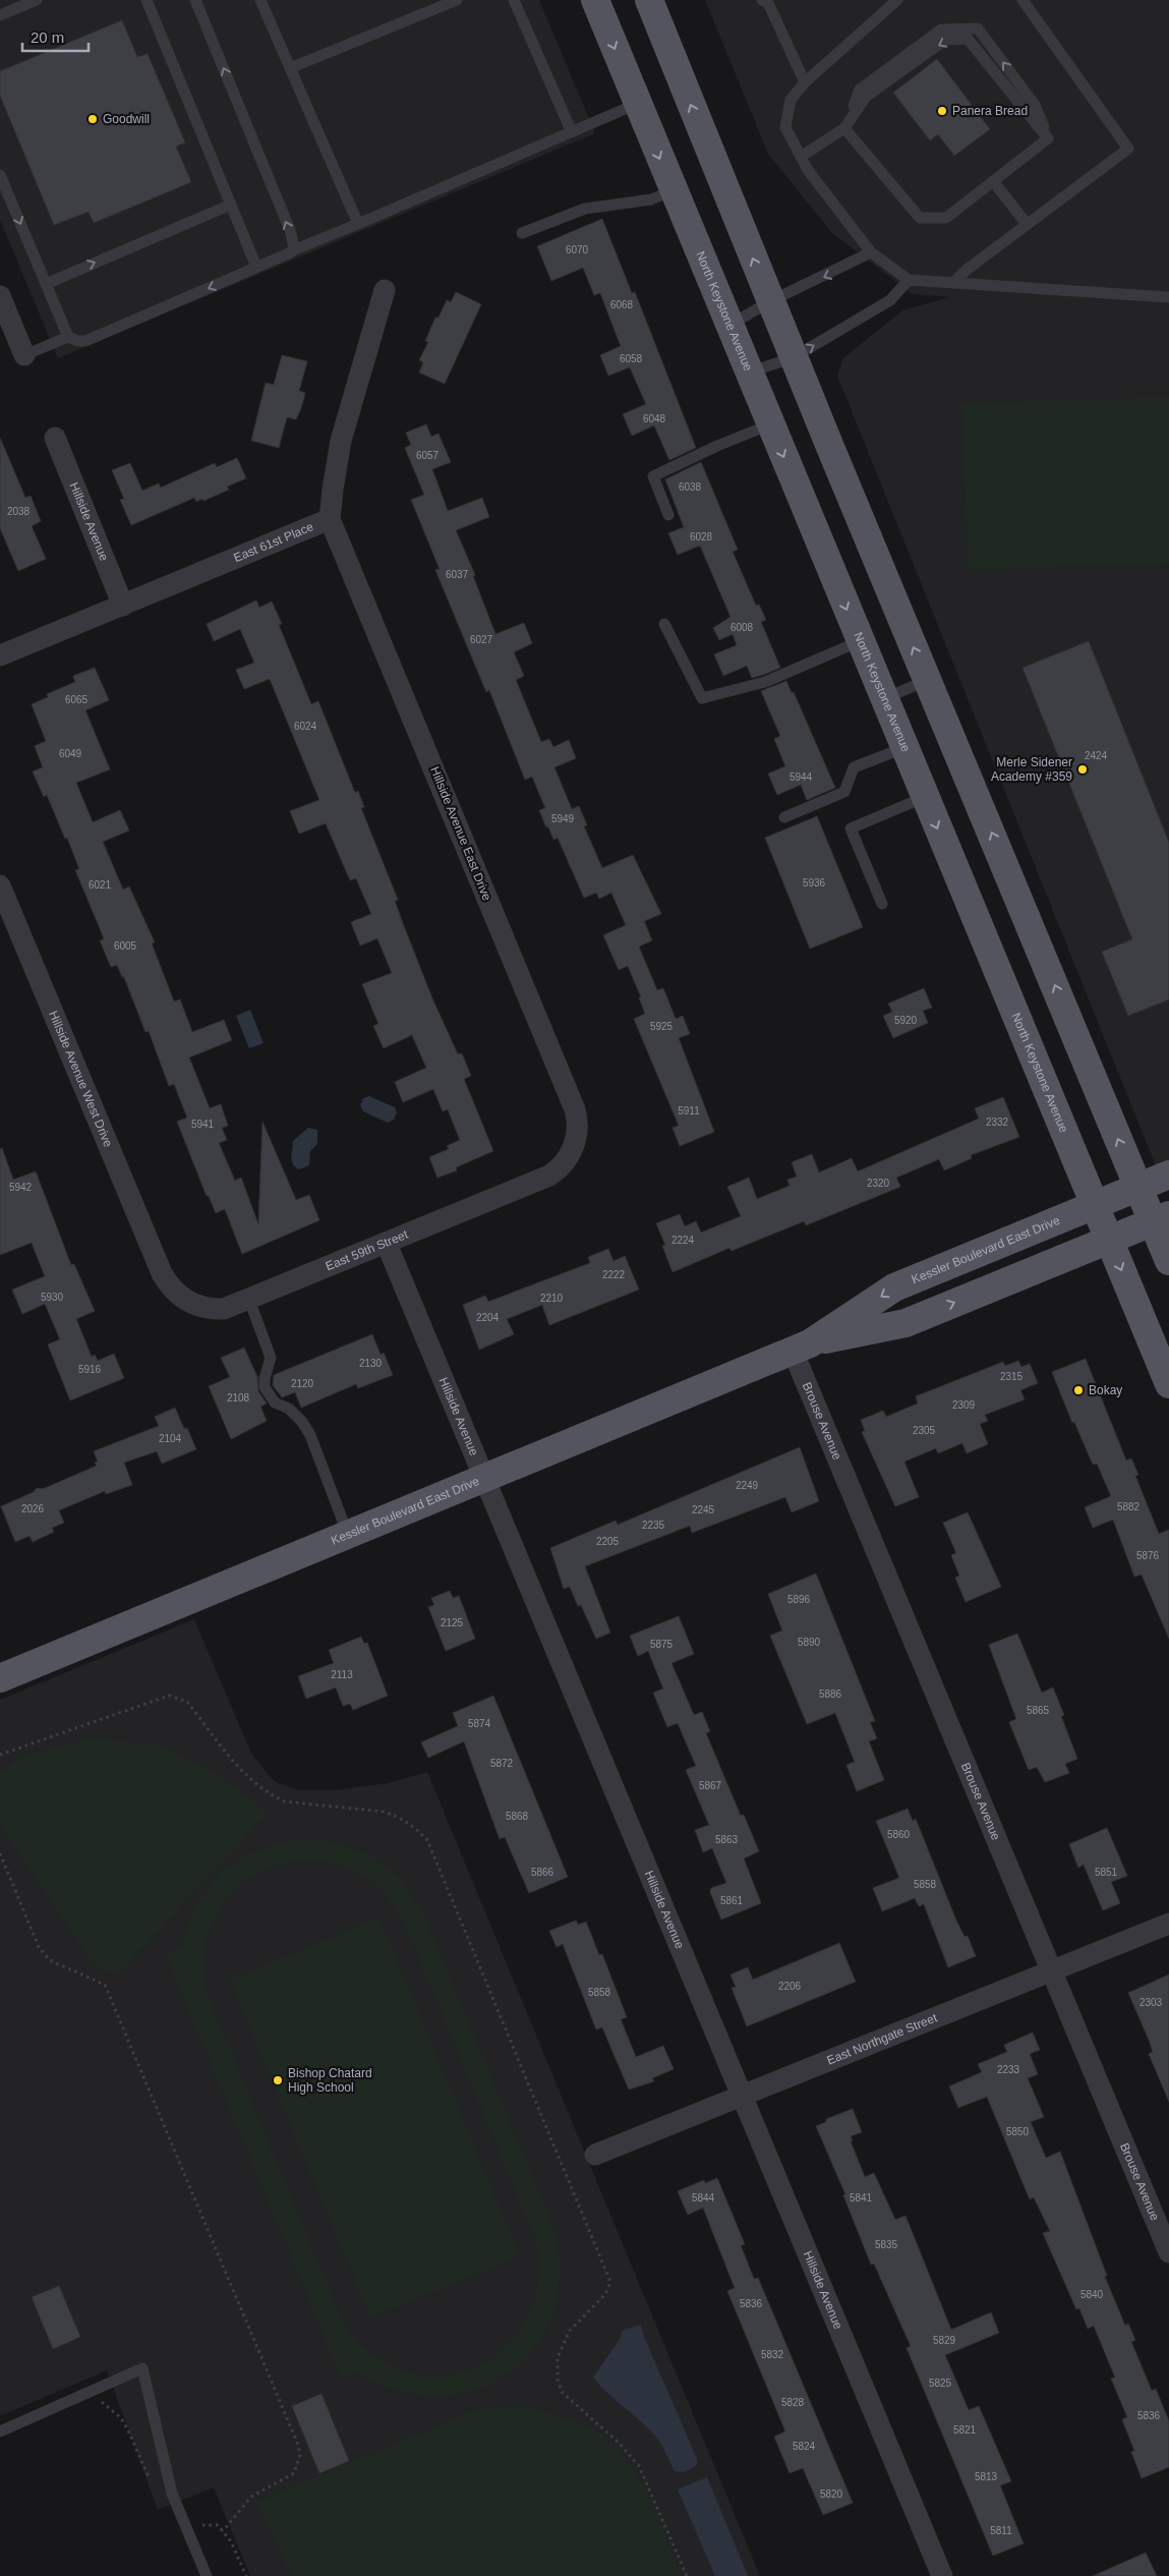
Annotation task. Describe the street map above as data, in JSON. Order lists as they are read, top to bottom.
{
  "streets": {
    "main road": ["North Keystone Avenue", "Kessler Boulevard East Drive"],
    "street": [
      "Hillside Avenue",
      "East 61st Place",
      "Hillside Avenue East Drive",
      "Hillside Avenue West Drive",
      "East 59th Street",
      "Brouse Avenue",
      "East Northgate Street"
    ]
  },
  "crossings": [
    ["North Keystone Avenue", "Kessler Boulevard East Drive"],
    ["Hillside Avenue", "East 61st Place"],
    ["Hillside Avenue", "Kessler Boulevard East Drive"],
    ["Hillside Avenue", "East 59th Street"],
    ["Hillside Avenue", "East Northgate Street"],
    ["East 61st Place", "Hillside Avenue East Drive"],
    ["Hillside Avenue East Drive", "East 59th Street"],
    ["Hillside Avenue West Drive", "East 59th Street"],
    ["Kessler Boulevard East Drive", "Brouse Avenue"],
    ["Brouse Avenue", "East Northgate Street"]
  ],
  "places": [
    "Panera Bread",
    "Goodwill",
    "Merle Sidener Academy #359",
    "Bokay",
    "Bishop Chatard High School"
  ],
  "house_numbers": [
    "6070",
    "6068",
    "6058",
    "6048",
    "6057",
    "6038",
    "2038",
    "6028",
    "6037",
    "6008",
    "6027",
    "6065",
    "6024",
    "6049",
    "2424",
    "5944",
    "5949",
    "5936",
    "6021",
    "6005",
    "5920",
    "5925",
    "5911",
    "2332",
    "5941",
    "2320",
    "5942",
    "2224",
    "2222",
    "5930",
    "2210",
    "2204",
    "2130",
    "5916",
    "2315",
    "2120",
    "2108",
    "2309",
    "2305",
    "2104",
    "2249",
    "5882",
    "2026",
    "2245",
    "2235",
    "2205",
    "5876",
    "5896",
    "2125",
    "5890",
    "5875",
    "2113",
    "5886",
    "5865",
    "5874",
    "5872",
    "5867",
    "5868",
    "5860",
    "5863",
    "5866",
    "5851",
    "5858",
    "5861",
    "2206",
    "5858",
    "2303",
    "2233",
    "5850",
    "5844",
    "5841",
    "5835",
    "5840",
    "5836",
    "5829",
    "5832",
    "5825",
    "5828",
    "5836",
    "5821",
    "5824",
    "5813",
    "5820",
    "5811"
  ],
  "scale_bar": "20 m"
}
